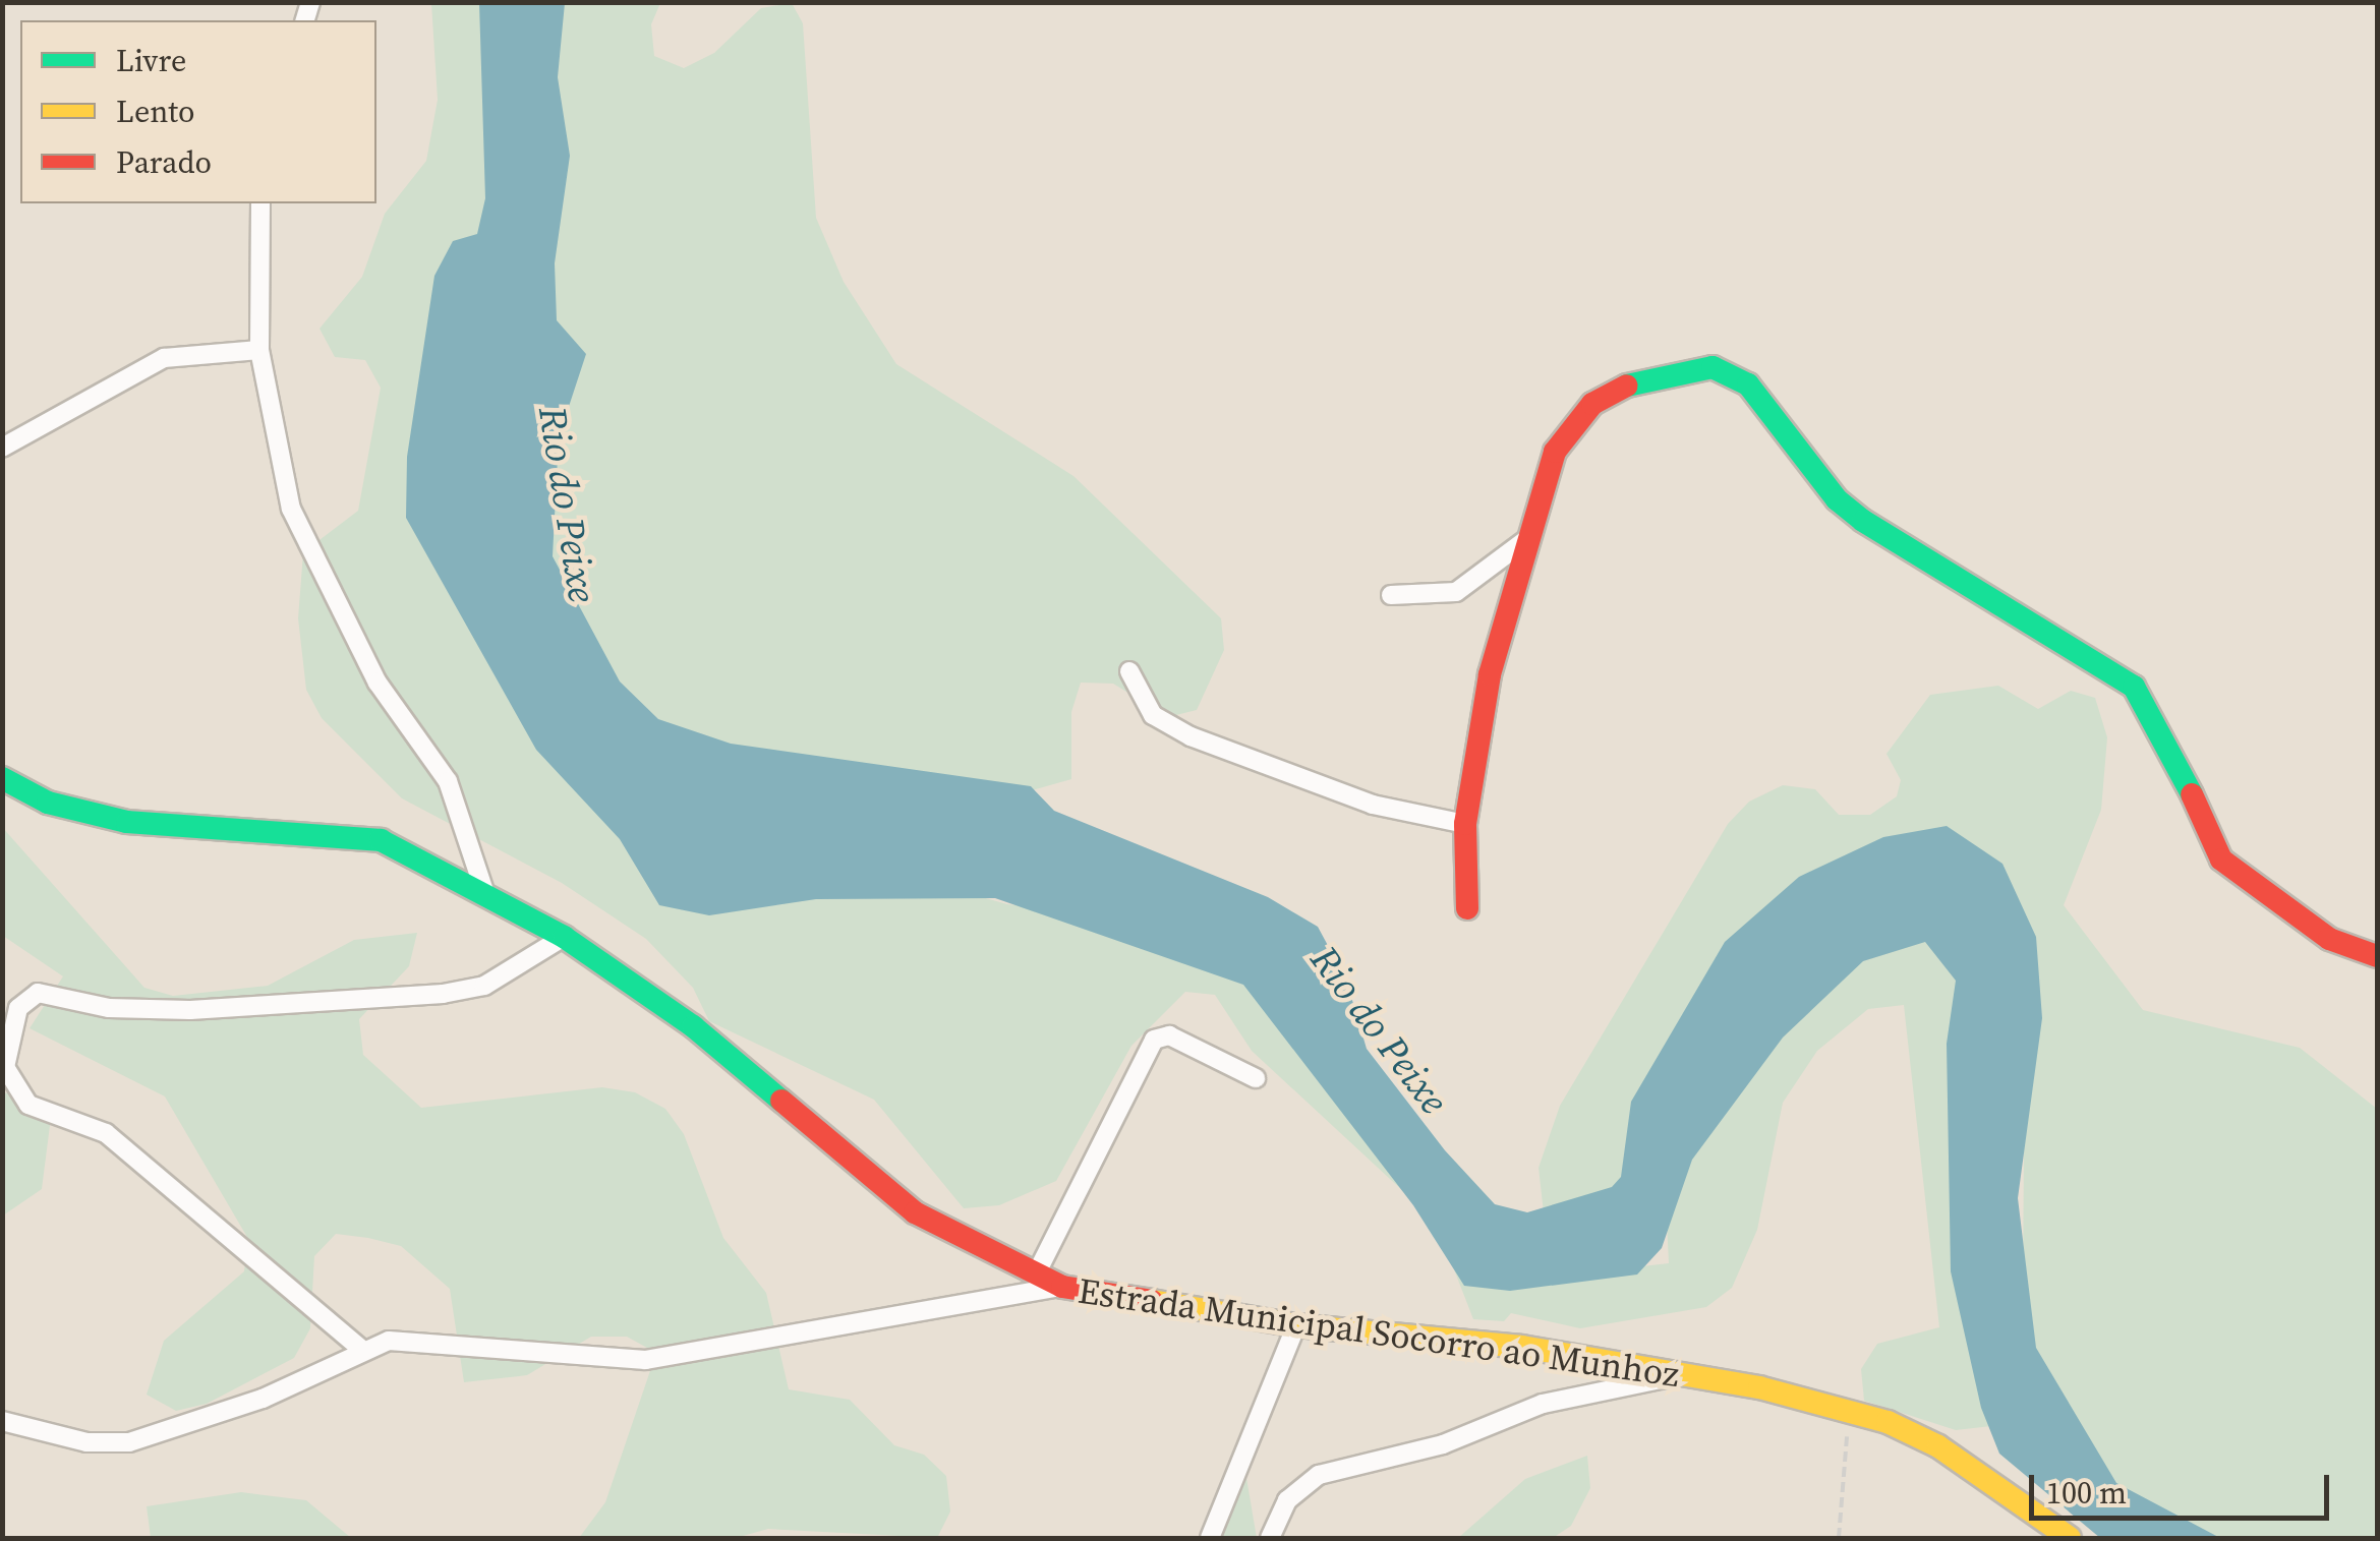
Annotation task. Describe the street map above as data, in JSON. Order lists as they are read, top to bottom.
{
  "streets": {
    "street": ["Estrada Municipal Socorro ao Munhoz"]
  },
  "water": ["Rio do Peixe"],
  "legend": ["Livre", "Lento", "Parado"],
  "scale_bar": "100 m"
}
